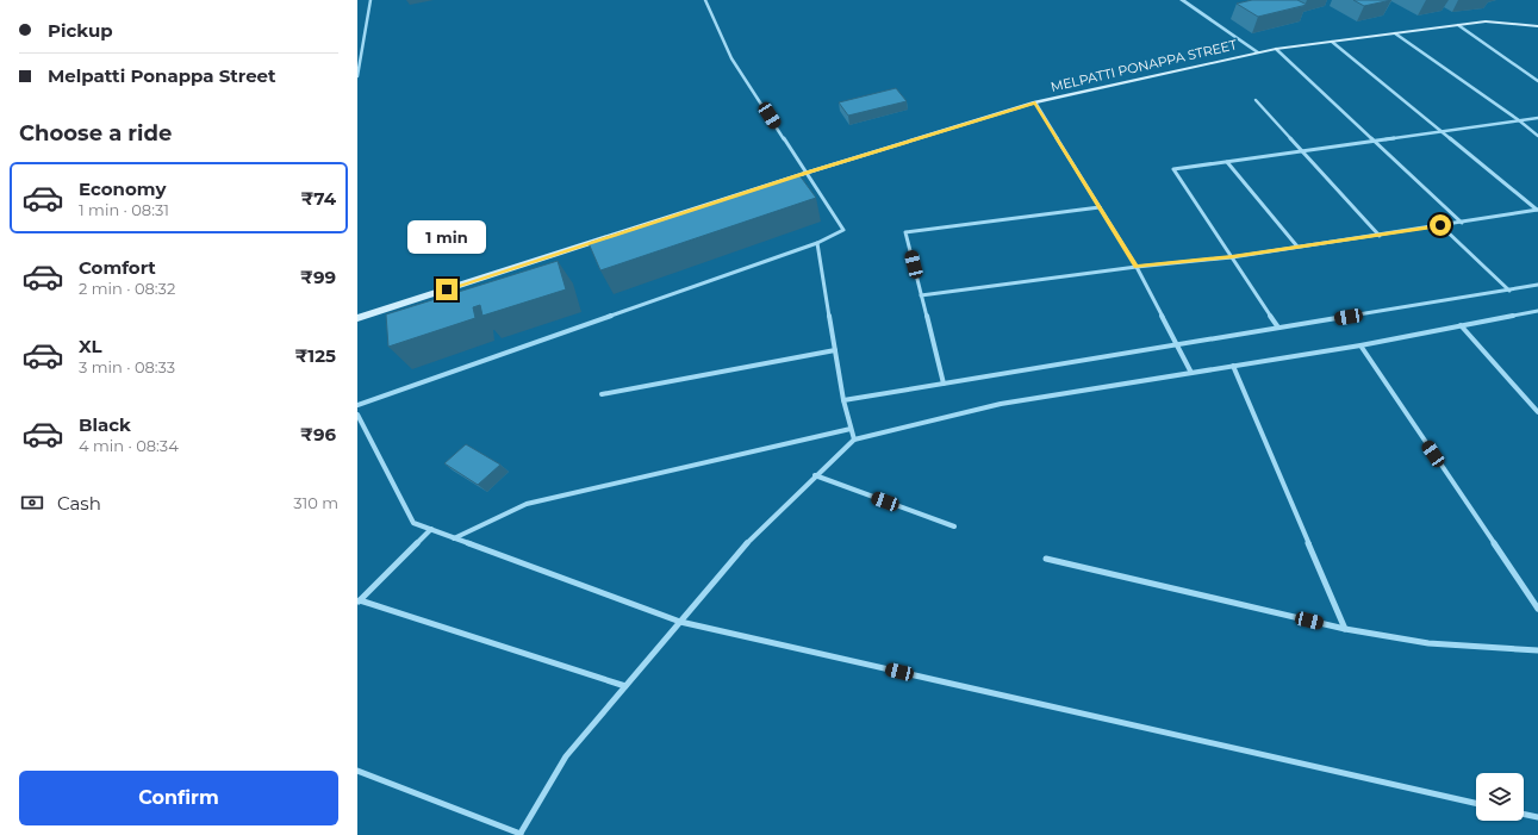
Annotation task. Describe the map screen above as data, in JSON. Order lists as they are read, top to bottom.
{
  "streets": {
    "main road": ["MELPATTI PONAPPA STREET"]
  },
  "page": {
    "banner": ["Pickup", "Melpatti Ponappa Street"],
    "heading": "Choose a ride",
    "list": [
      {
        "name": "Economy",
        "note": "1 min · 08:31",
        "value": "₹74"
      },
      {
        "name": "Comfort",
        "note": "2 min · 08:32",
        "value": "₹99"
      },
      {
        "name": "XL",
        "note": "3 min · 08:33",
        "value": "₹125"
      },
      {
        "name": "Black",
        "note": "4 min · 08:34",
        "value": "₹96"
      }
    ],
    "bubble": "1 min",
    "pay": ["Cash", "310 m"],
    "buttons": "Confirm"
  }
}
